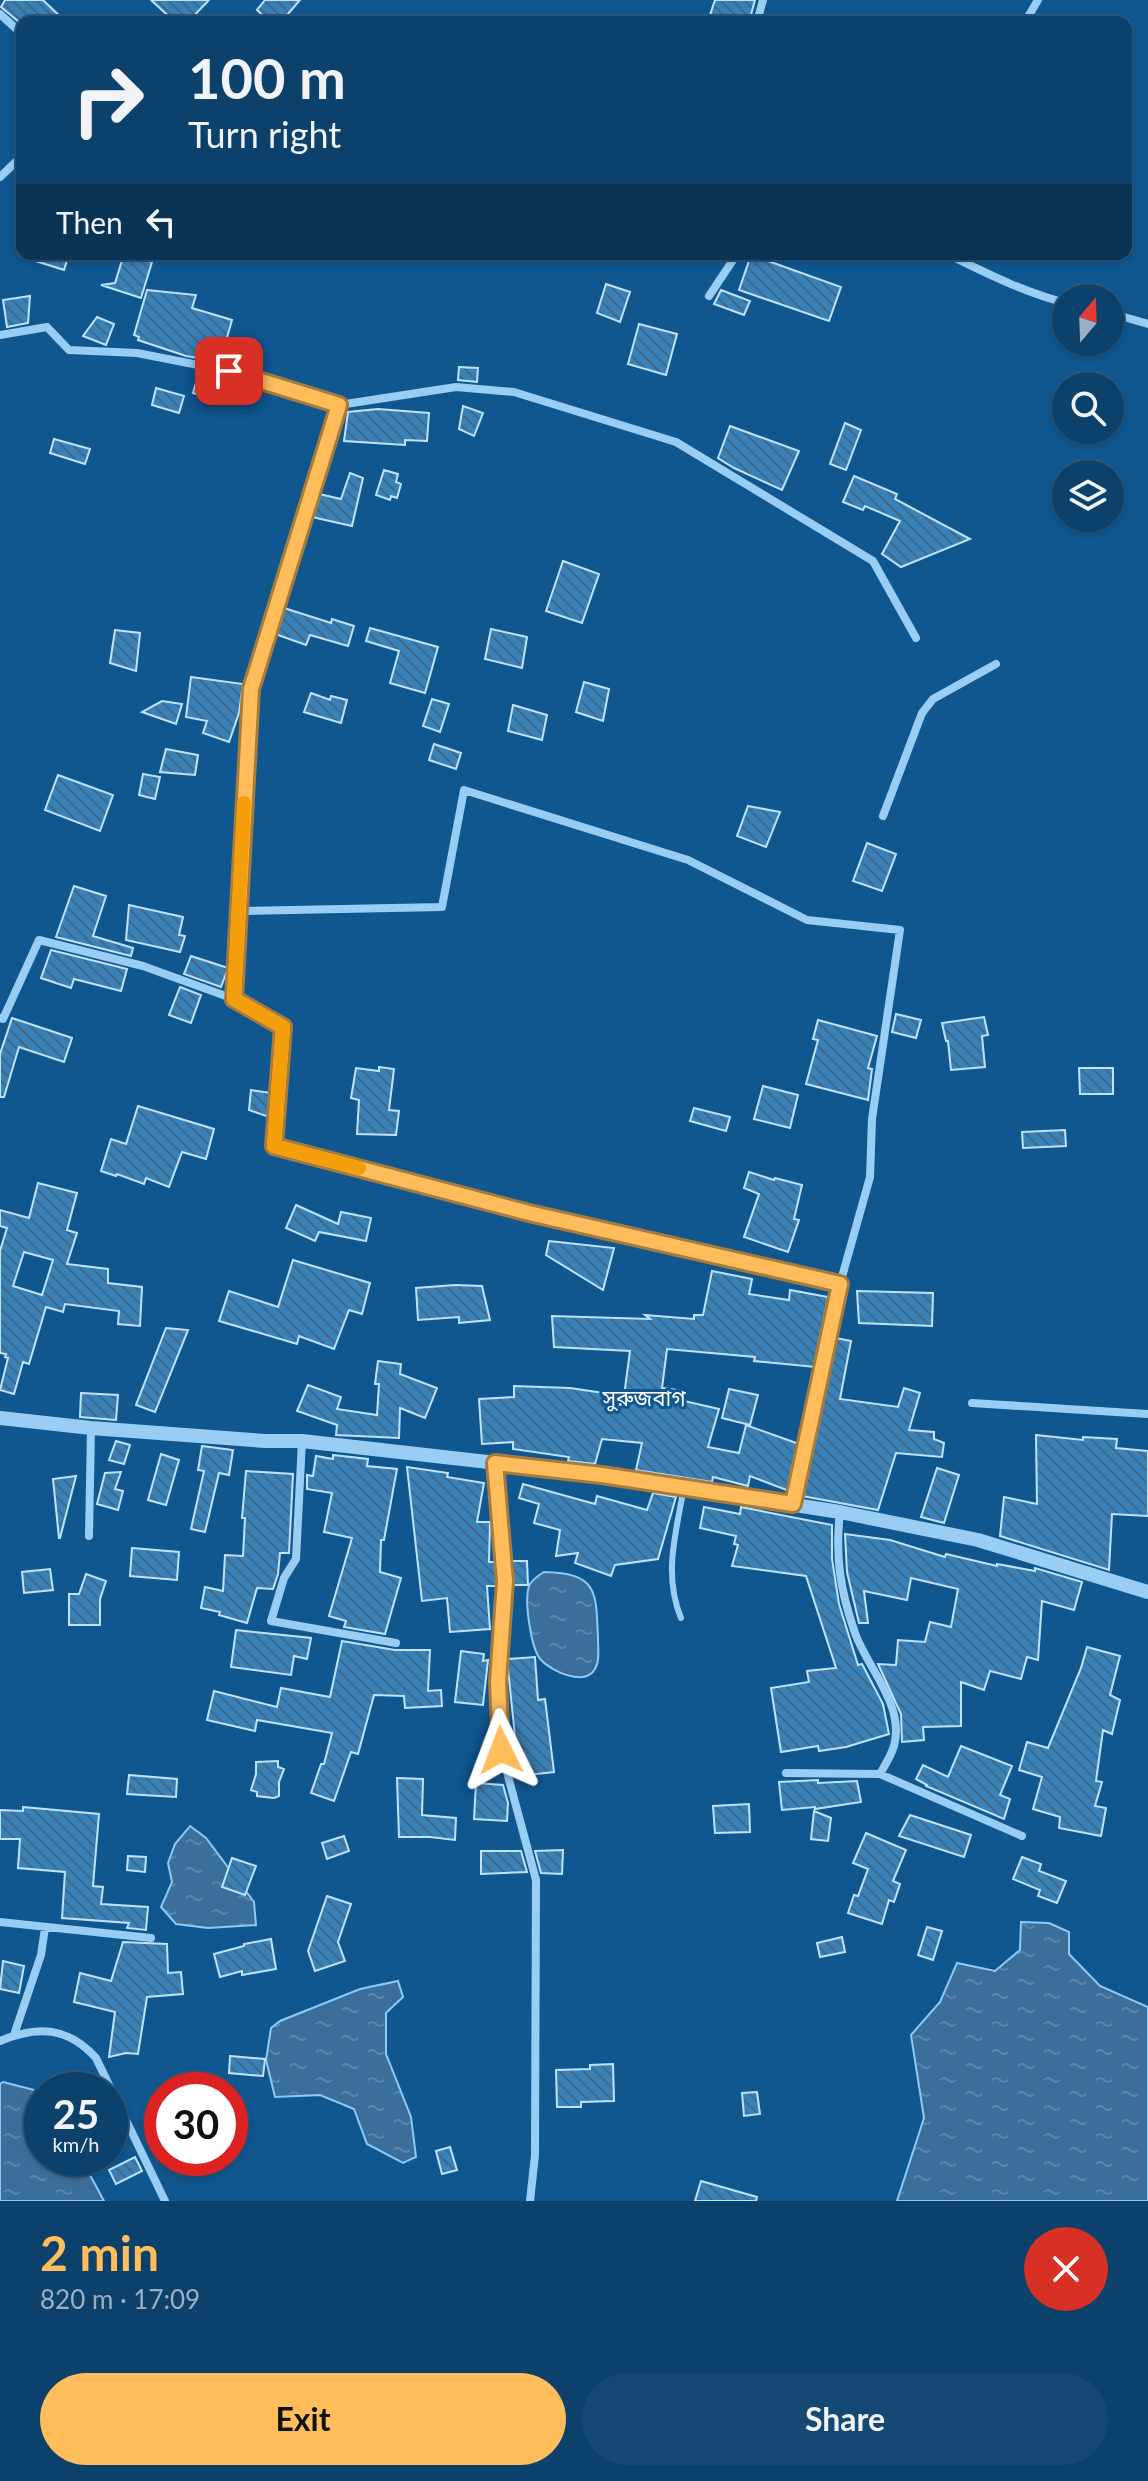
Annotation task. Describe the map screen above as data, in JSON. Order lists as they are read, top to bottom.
{
  "districts": ["সুরুজবাগ"],
  "north": "top",
  "page": {
    "turn": ["100 m", "Turn right"],
    "then": "Then",
    "speed": "25 km/h",
    "limit": "30",
    "heading": ["2 min", "820 m · 17:09"],
    "buttons": ["Exit", "Share"]
  }
}
